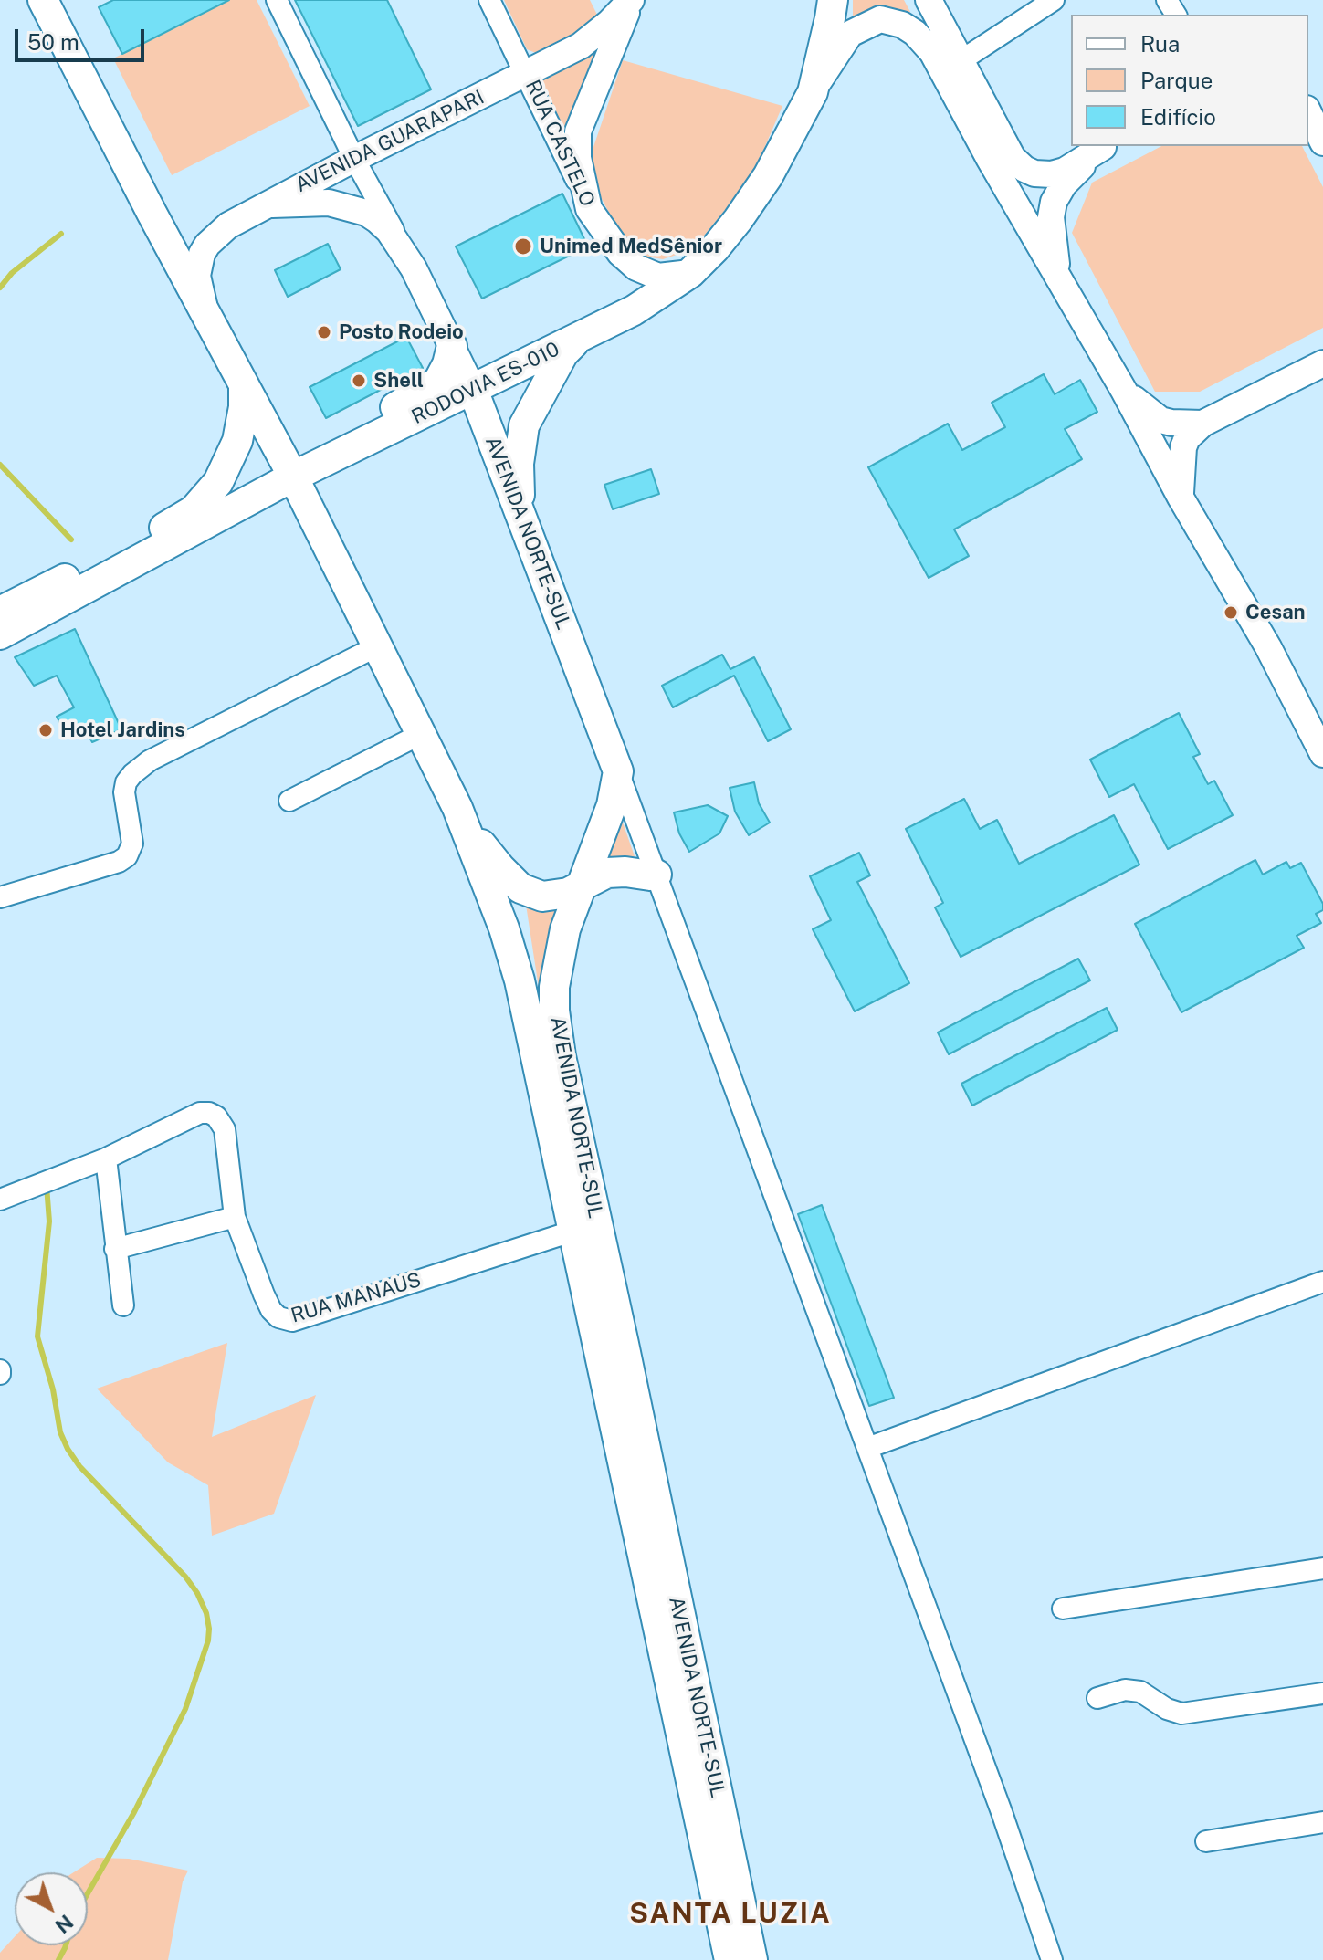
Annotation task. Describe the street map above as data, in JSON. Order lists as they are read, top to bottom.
{
  "streets": {
    "main road": ["RODOVIA ES-010", "AVENIDA NORTE-SUL"],
    "street": ["AVENIDA GUARAPARI", "RUA CASTELO", "RUA MANAUS"]
  },
  "crossings": [
    ["AVENIDA GUARAPARI", "RUA CASTELO"],
    ["AVENIDA GUARAPARI", "RODOVIA ES-010"],
    ["AVENIDA GUARAPARI", "AVENIDA NORTE-SUL"],
    ["RUA CASTELO", "RODOVIA ES-010"],
    ["RODOVIA ES-010", "AVENIDA NORTE-SUL"],
    ["AVENIDA NORTE-SUL", "RUA MANAUS"]
  ],
  "districts": ["SANTA LUZIA"],
  "places": [
    "Unimed MedSênior",
    "Posto Rodeio",
    "Shell",
    "Cesan",
    "Hotel Jardins"
  ],
  "legend": ["Rua", "Parque", "Edifício"],
  "scale_bar": "50 m",
  "north": "bottom right"
}
